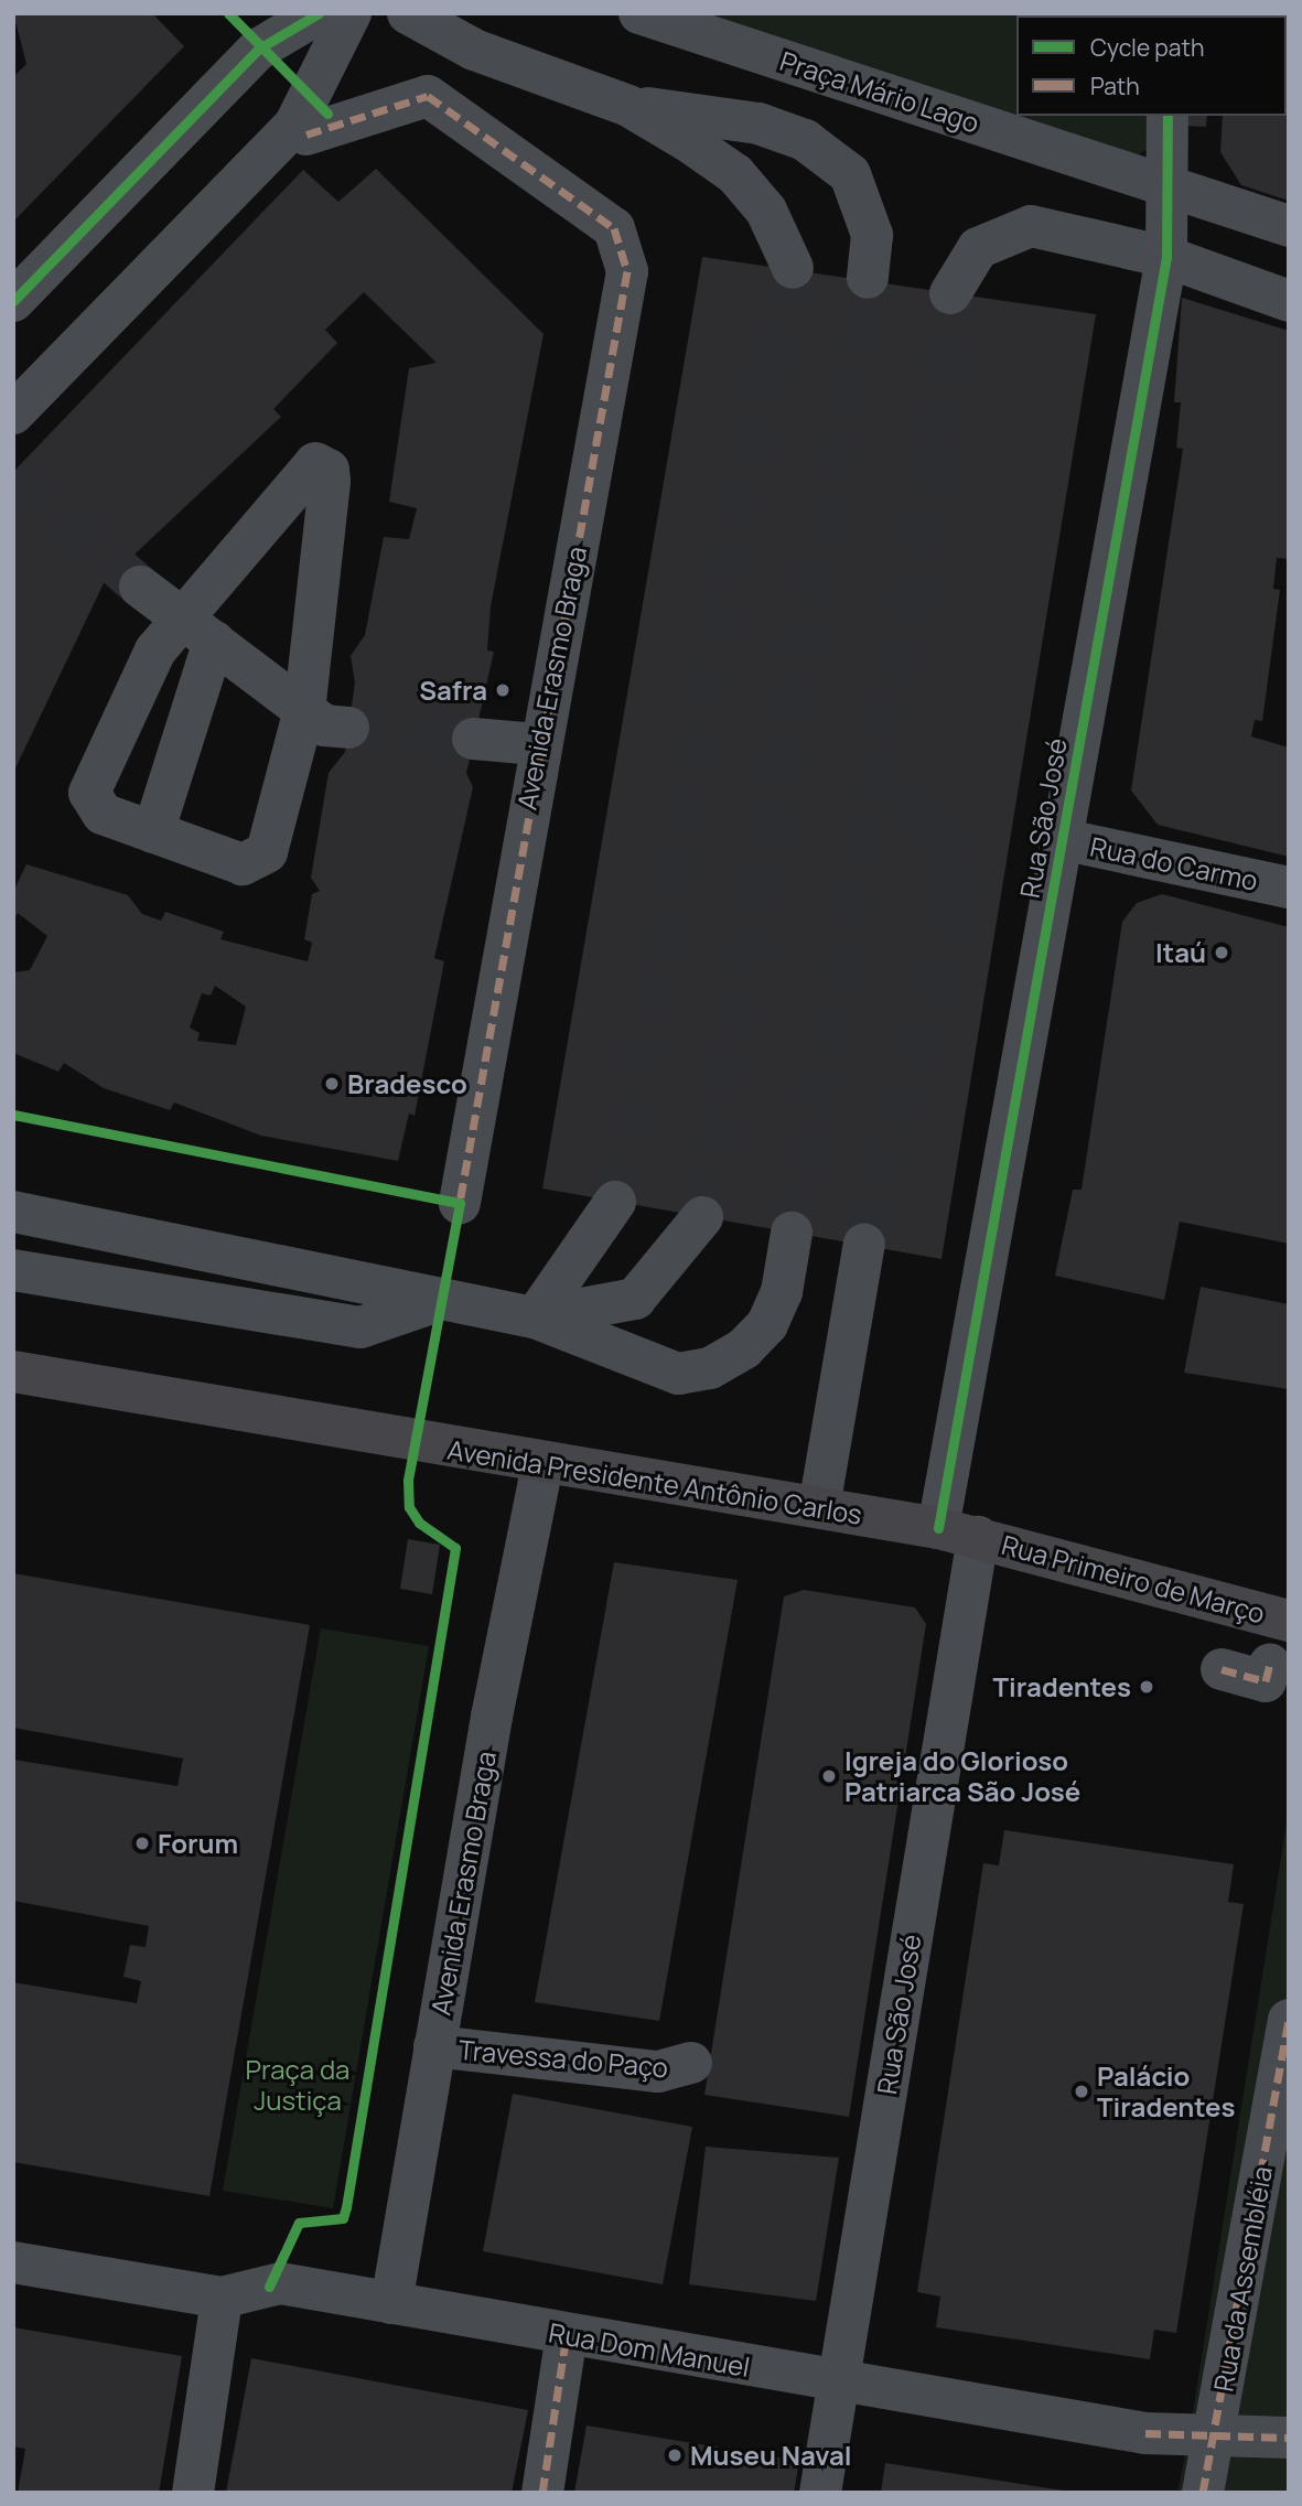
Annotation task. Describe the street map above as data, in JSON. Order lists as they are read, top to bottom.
{
  "streets": {
    "main road": ["Avenida Presidente Antônio Carlos", "Rua Primeiro de Março"],
    "street": [
      "Praça Mário Lago",
      "Avenida Erasmo Braga",
      "Rua São José",
      "Rua do Carmo",
      "Travessa do Paço",
      "Rua da Assembléia",
      "Rua Dom Manuel"
    ]
  },
  "crossings": [
    ["Praça Mário Lago", "Rua São José"],
    ["Avenida Erasmo Braga", "Avenida Presidente Antônio Carlos"],
    ["Avenida Erasmo Braga", "Travessa do Paço"],
    ["Avenida Erasmo Braga", "Rua Dom Manuel"],
    ["Rua São José", "Rua do Carmo"],
    ["Rua São José", "Avenida Presidente Antônio Carlos"],
    ["Rua São José", "Rua Primeiro de Março"],
    ["Rua São José", "Rua Dom Manuel"],
    ["Avenida Presidente Antônio Carlos", "Rua Primeiro de Março"],
    ["Rua da Assembléia", "Rua Dom Manuel"]
  ],
  "parks": ["Praça da Justiça"],
  "places": [
    "Safra",
    "Itaú",
    "Bradesco",
    "Tiradentes",
    "Igreja do Glorioso Patriarca São José",
    "Forum",
    "Palácio Tiradentes",
    "Museu Naval"
  ],
  "legend": ["Cycle path", "Path"]
}
